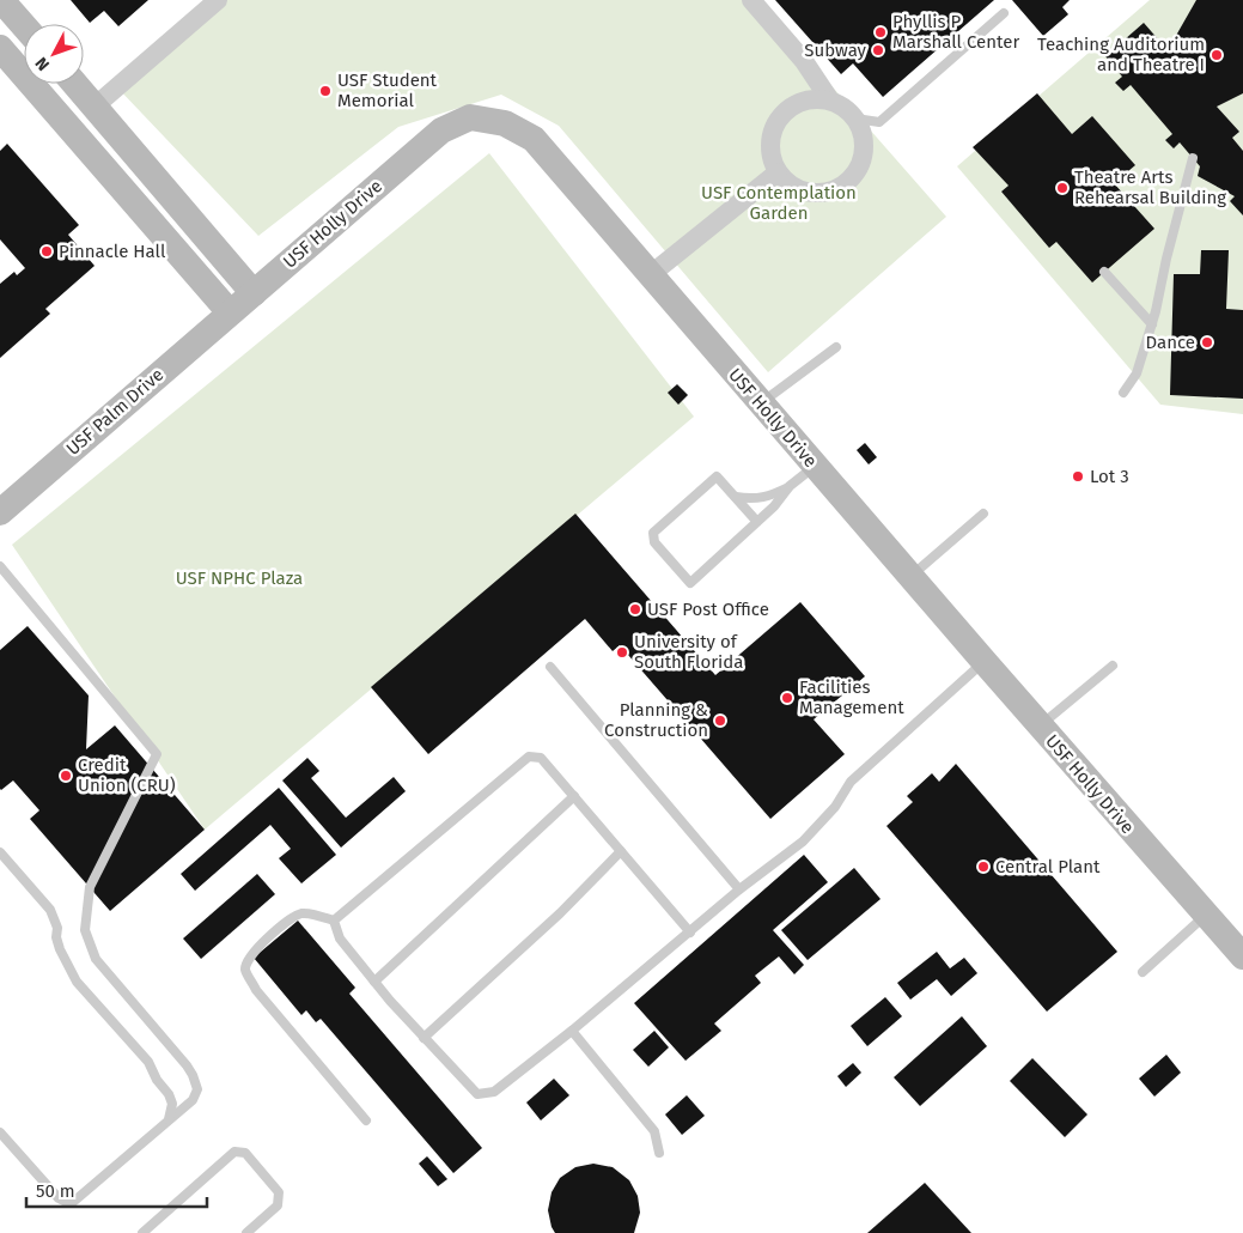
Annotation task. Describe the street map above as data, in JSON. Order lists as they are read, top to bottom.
{
  "streets": {
    "street": ["USF Holly Drive", "USF Palm Drive"]
  },
  "crossings": [
    ["USF Holly Drive", "USF Palm Drive"]
  ],
  "parks": ["USF Contemplation Garden", "USF NPHC Plaza"],
  "places": [
    "Phyllis P Marshall Center",
    "Subway",
    "Teaching Auditorium and Theatre I",
    "USF Student Memorial",
    "Theatre Arts Rehearsal Building",
    "Pinnacle Hall",
    "Dance",
    "Lot 3",
    "USF Post Office",
    "University of South Florida",
    "Facilities Management",
    "Planning & Construction",
    "Credit Union (CRU)",
    "Central Plant"
  ],
  "scale_bar": "50 m",
  "north": "bottom left"
}
